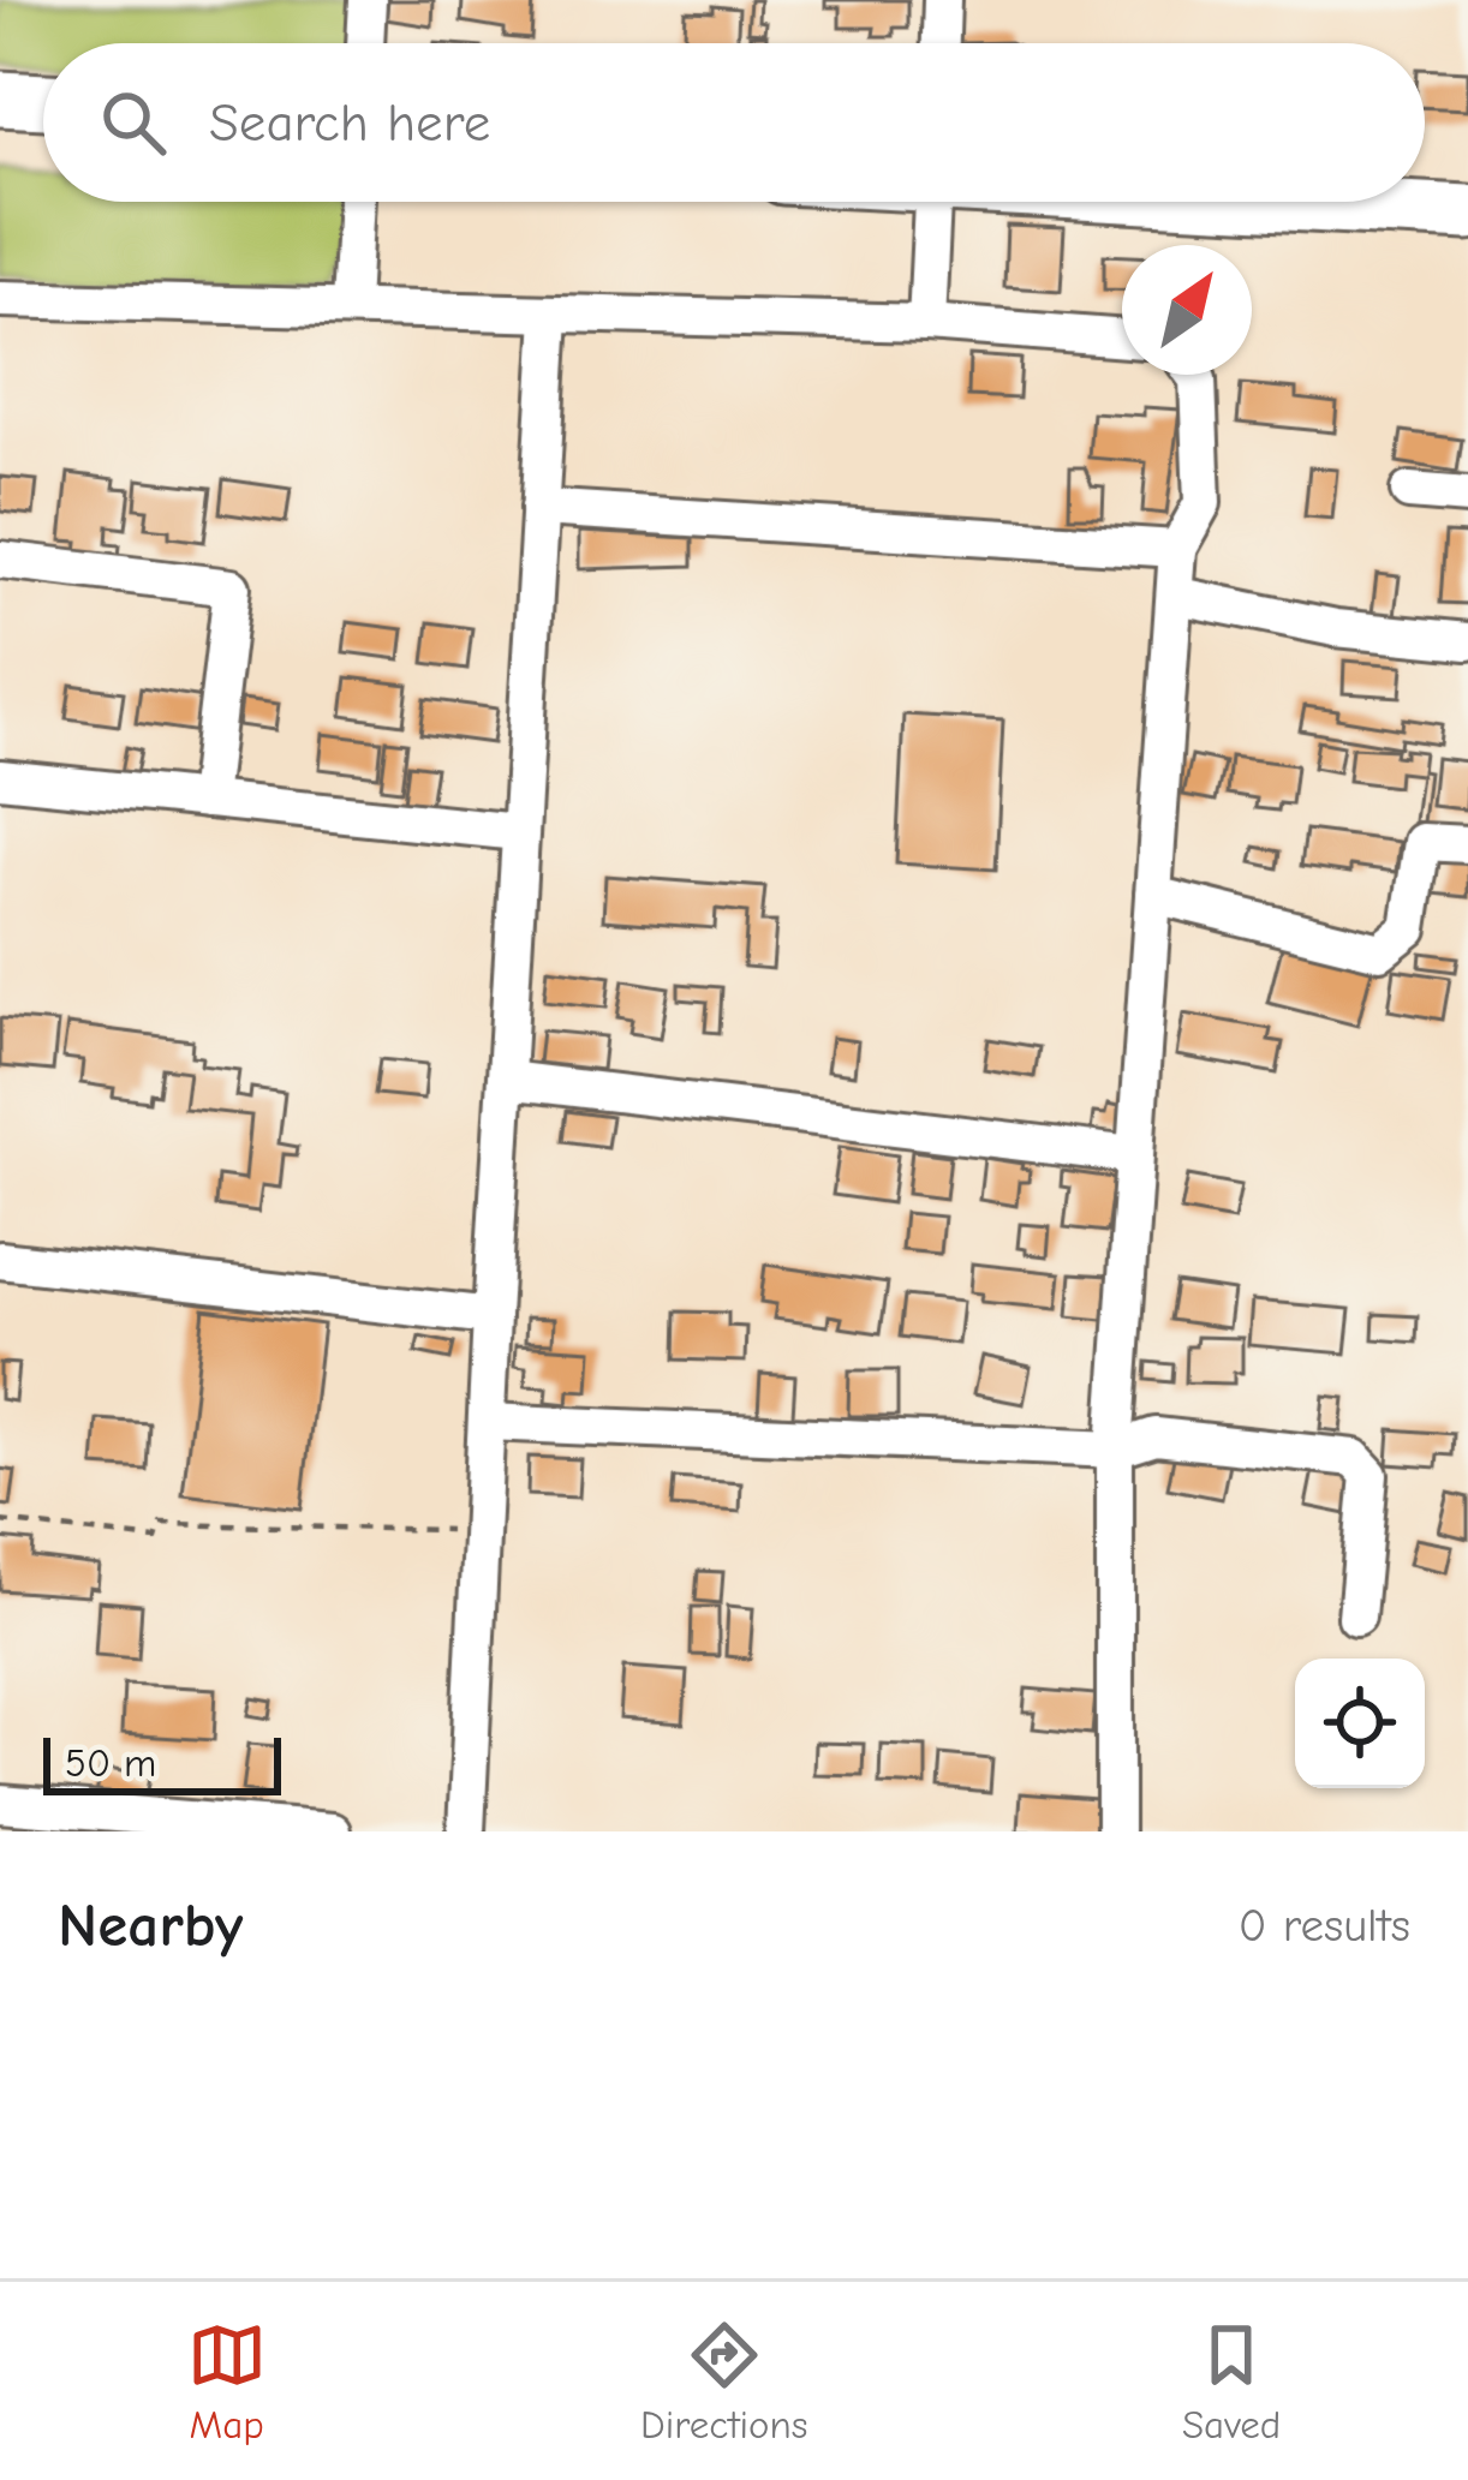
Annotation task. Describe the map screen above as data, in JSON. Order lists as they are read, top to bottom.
{
  "scale_bar": "50 m",
  "north": "top right",
  "page": {
    "search": "Search here",
    "scale": "50 m",
    "heading": ["Nearby", "0 results"],
    "nav": ["Map", "Directions", "Saved"]
  }
}
